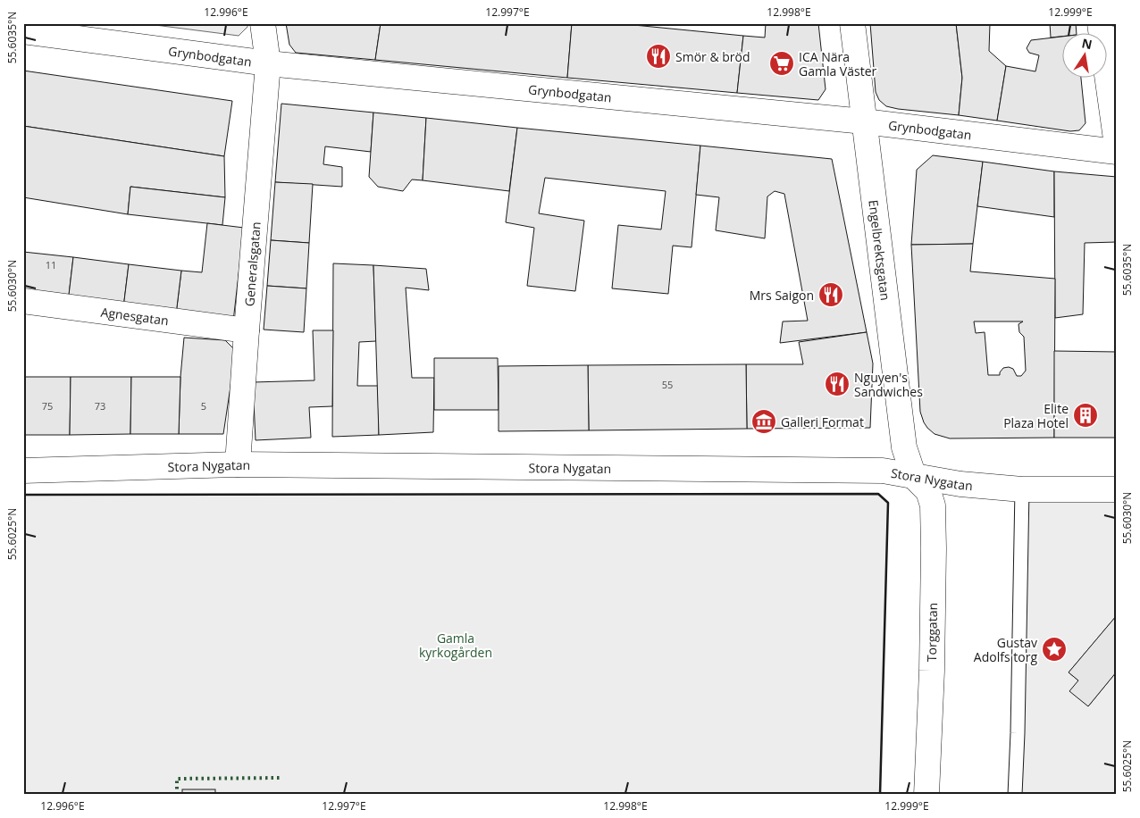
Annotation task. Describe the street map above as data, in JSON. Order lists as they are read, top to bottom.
{
  "streets": {
    "street": [
      "Grynbodgatan",
      "Engelbrektsgatan",
      "Generalsgatan",
      "Agnesgatan",
      "Stora Nygatan",
      "Torggatan"
    ]
  },
  "crossings": [
    ["Grynbodgatan", "Engelbrektsgatan"],
    ["Grynbodgatan", "Generalsgatan"],
    ["Engelbrektsgatan", "Stora Nygatan"],
    ["Engelbrektsgatan", "Torggatan"],
    ["Generalsgatan", "Agnesgatan"],
    ["Generalsgatan", "Stora Nygatan"],
    ["Stora Nygatan", "Torggatan"]
  ],
  "parks": ["Gamla kyrkogården"],
  "places": {
    "restaurant": ["Smör & bröd", "Mrs Saigon", "Nguyen's Sandwiches"],
    "supermarket": ["ICA Nära Gamla Väster"],
    "building": ["Elite Plaza Hotel"],
    "museum": ["Galleri Format"],
    "place": ["Gustav Adolfs torg"]
  },
  "house_numbers": [
    "11",
    "55",
    "75",
    "73",
    "5"
  ],
  "north": "top",
  "coordinates": [
    "12.996°E",
    "12.997°E",
    "12.998°E",
    "12.999°E",
    "55.6035°N",
    "55.6030°N",
    "55.6025°N"
  ]
}
